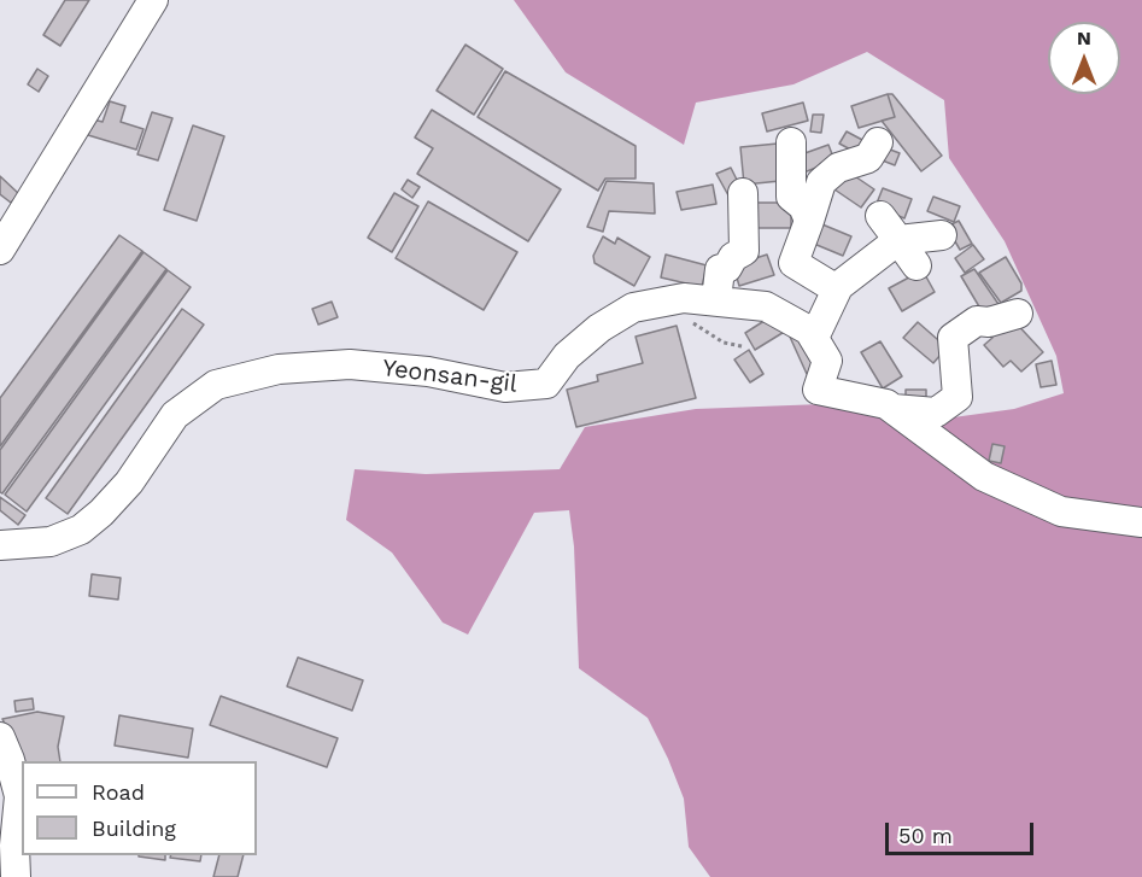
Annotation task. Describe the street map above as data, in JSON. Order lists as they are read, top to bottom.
{
  "streets": {
    "street": ["Yeonsan-gil"]
  },
  "legend": ["Road", "Building"],
  "scale_bar": "50 m",
  "north": "top"
}
